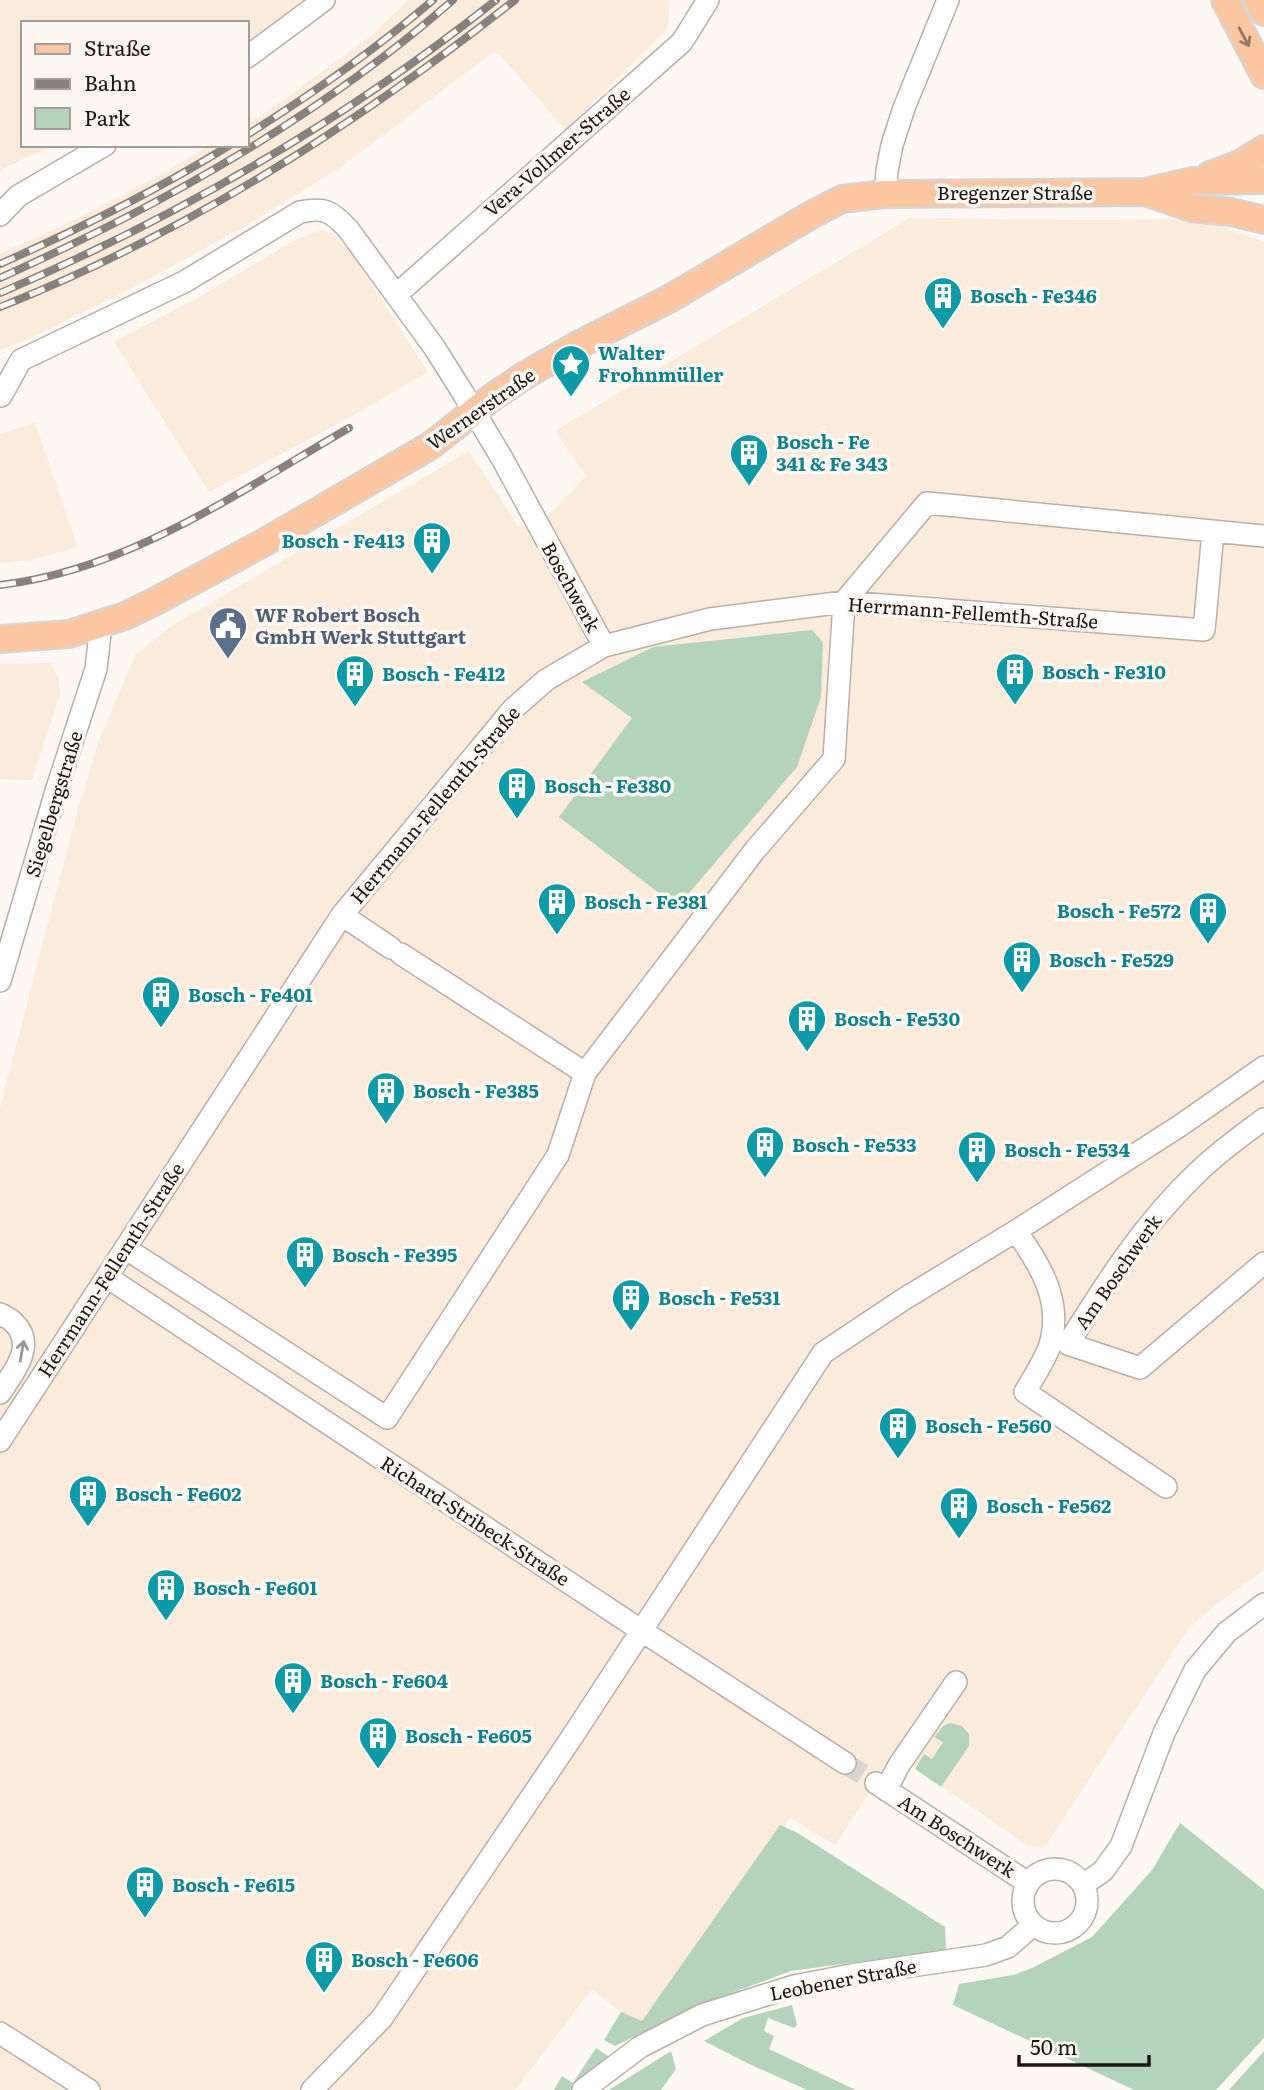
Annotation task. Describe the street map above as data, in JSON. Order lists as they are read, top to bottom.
{
  "streets": {
    "main road": ["Bregenzer Straße", "Wernerstraße"],
    "street": [
      "Vera-Vollmer-Straße",
      "Boschwerk",
      "Herrmann-Fellemth-Straße",
      "Siegelbergstraße",
      "Am Boschwerk",
      "Richard-Stribeck-Straße",
      "Leobener Straße"
    ]
  },
  "crossings": [
    ["Vera-Vollmer-Straße", "Boschwerk"],
    ["Bregenzer Straße", "Wernerstraße"],
    ["Wernerstraße", "Boschwerk"],
    ["Wernerstraße", "Siegelbergstraße"],
    ["Boschwerk", "Herrmann-Fellemth-Straße"],
    ["Herrmann-Fellemth-Straße", "Richard-Stribeck-Straße"],
    ["Am Boschwerk", "Leobener Straße"]
  ],
  "places": {
    "building": [
      "Bosch - Fe346",
      "Bosch - Fe 341 & Fe 343",
      "Bosch - Fe413",
      "Bosch - Fe310",
      "Bosch - Fe412",
      "Bosch - Fe380",
      "Bosch - Fe381",
      "Bosch - Fe572",
      "Bosch - Fe529",
      "Bosch - Fe401",
      "Bosch - Fe530",
      "Bosch - Fe385",
      "Bosch - Fe533",
      "Bosch - Fe534",
      "Bosch - Fe395",
      "Bosch - Fe531",
      "Bosch - Fe560",
      "Bosch - Fe602",
      "Bosch - Fe562",
      "Bosch - Fe601",
      "Bosch - Fe604",
      "Bosch - Fe605",
      "Bosch - Fe615",
      "Bosch - Fe606"
    ],
    "place": ["Walter Frohnmüller"],
    "public building": ["WF Robert Bosch GmbH Werk Stuttgart"]
  },
  "legend": ["Straße", "Bahn", "Park"],
  "scale_bar": "50 m"
}
